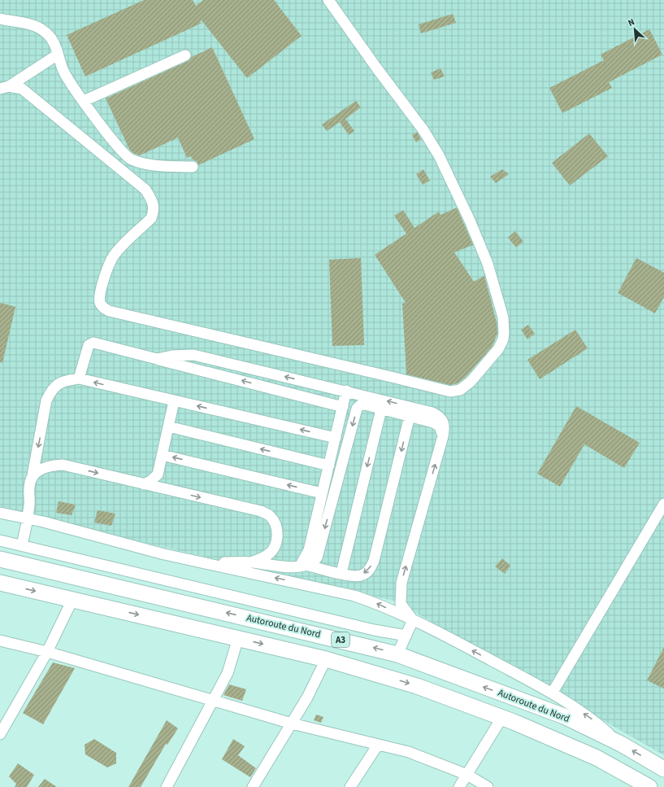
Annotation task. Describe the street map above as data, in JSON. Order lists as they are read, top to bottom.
{
  "streets": {
    "highway": ["Autoroute du Nord", "A3"]
  },
  "north": "top left"
}
